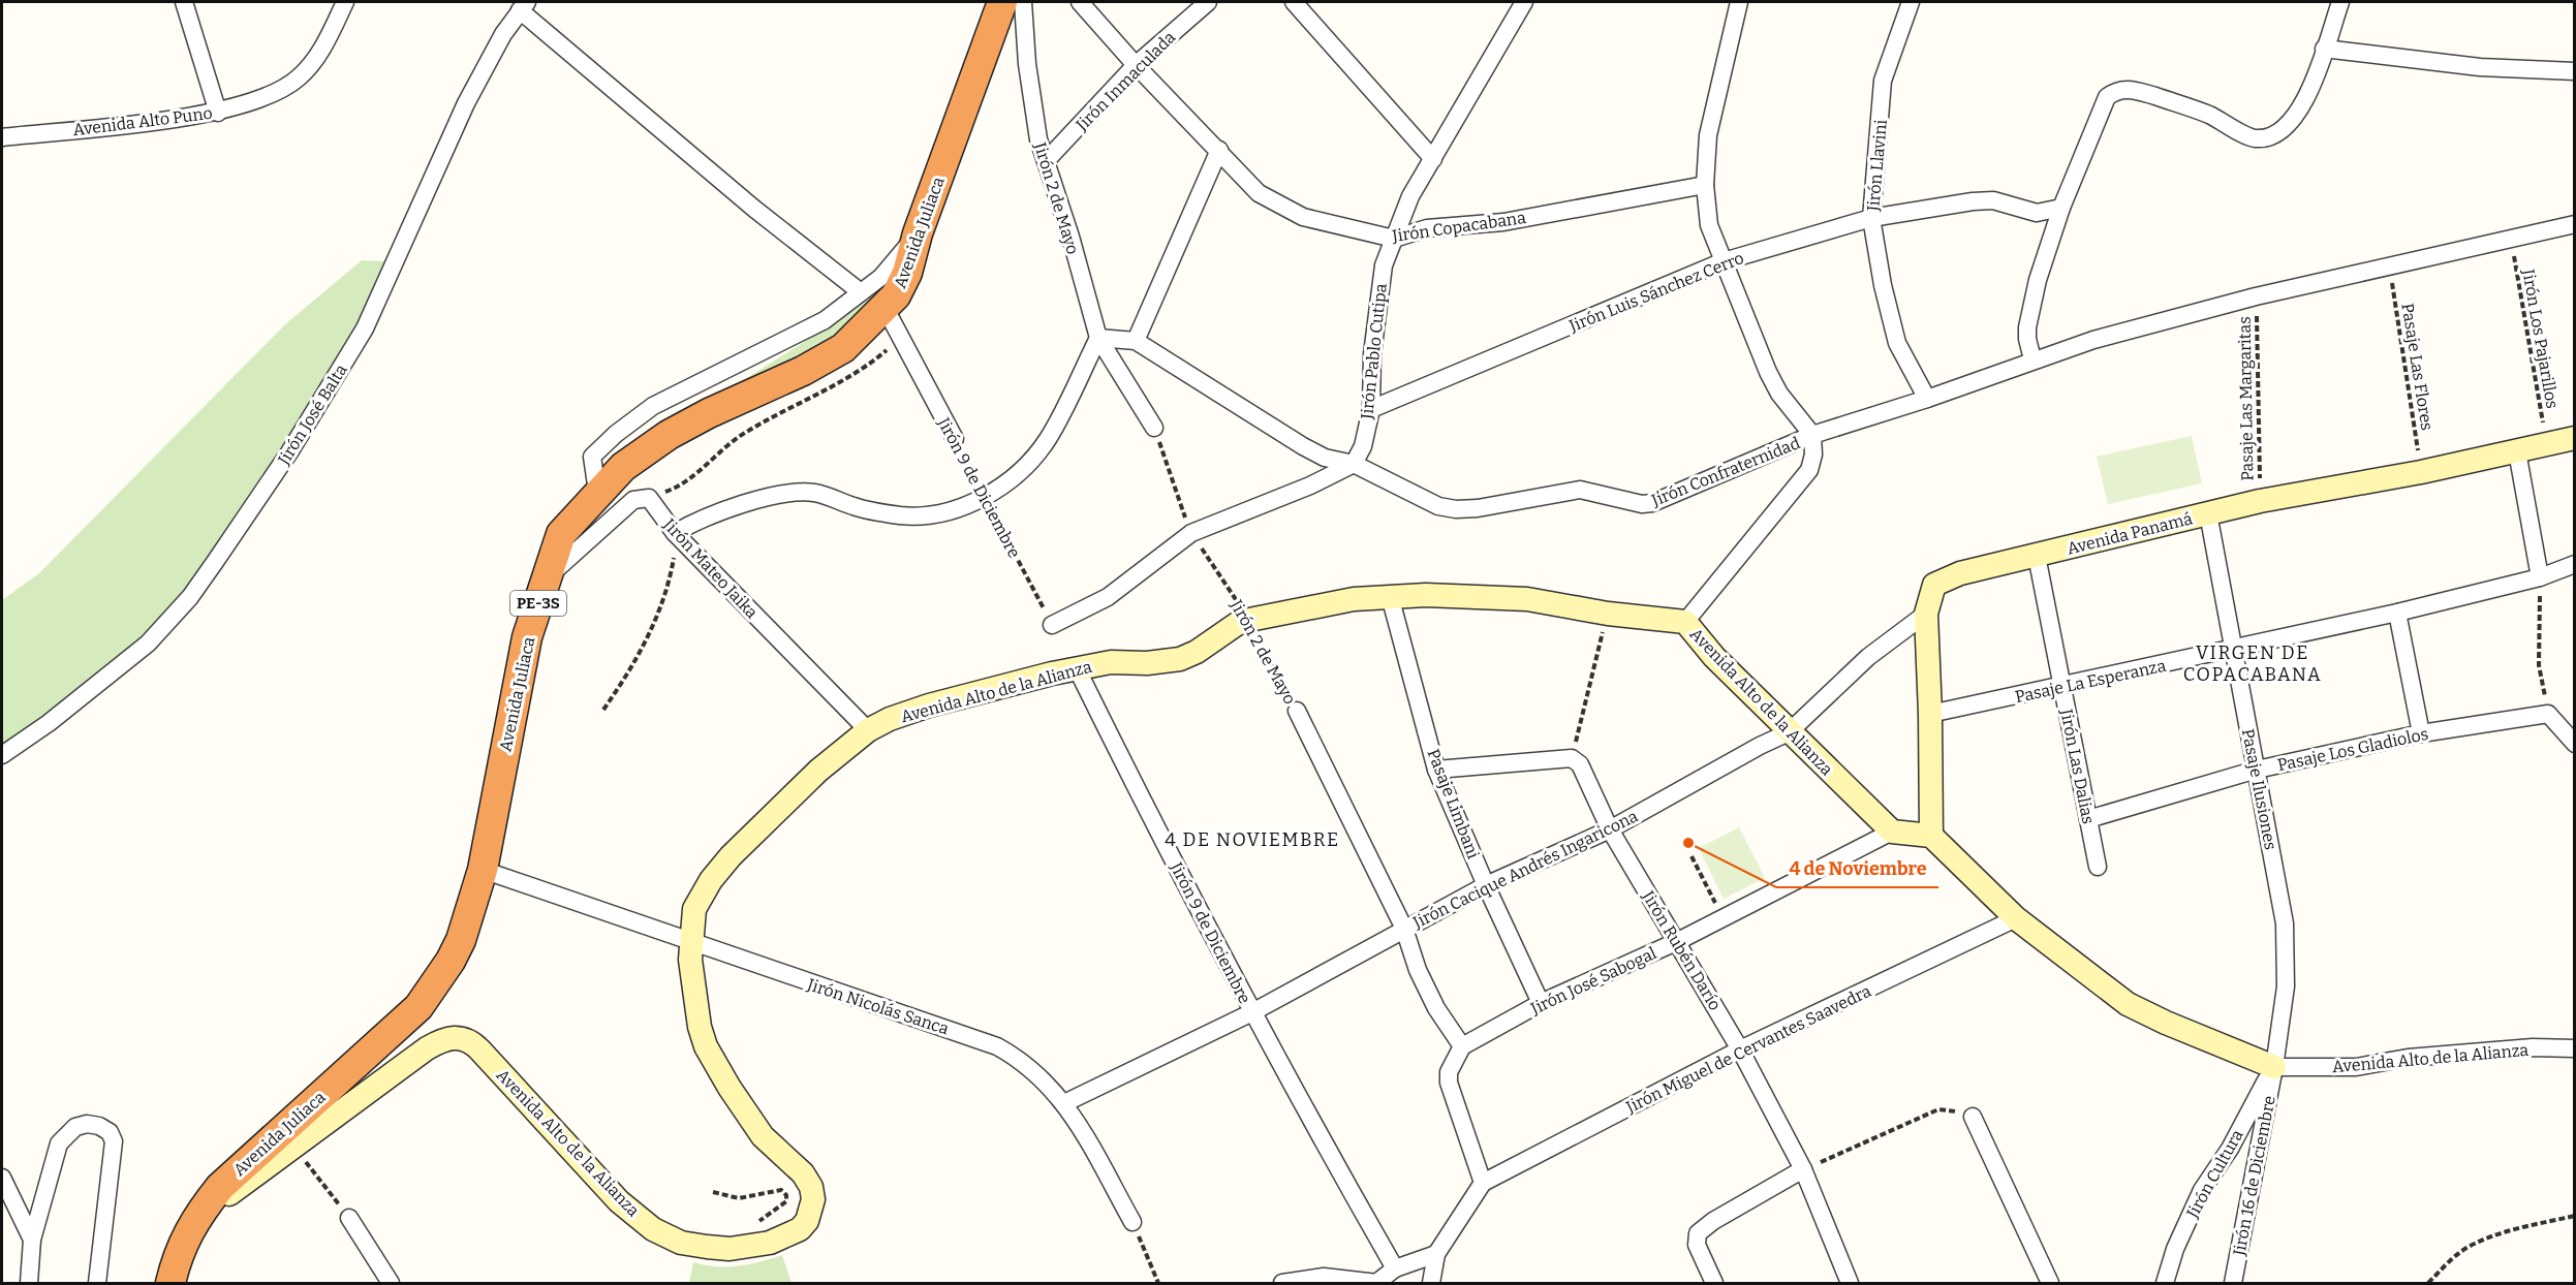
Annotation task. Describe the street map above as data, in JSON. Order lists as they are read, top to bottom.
{
  "streets": {
    "highway": ["Avenida Juliaca", "PE-3S"],
    "street": [
      "Jirón Inmaculada",
      "Avenida Alto Puno",
      "Jirón Llavini",
      "Jirón 2 de Mayo",
      "Jirón Copacabana",
      "Jirón Luis Sánchez Cerro",
      "Jirón Pablo Cutipa",
      "Jirón José Balta",
      "Jirón Confraternidad",
      "Jirón 9 de Diciembre",
      "Avenida Panamá",
      "Jirón Mateo Jaika",
      "Pasaje La Esperanza",
      "Avenida Alto de la Alianza",
      "Pasaje Los Gladiolos",
      "Jirón Las Dalias",
      "Pasaje Ilusiones",
      "Pasaje Limbani",
      "Jirón Cacique Andrés Ingaricona",
      "Jirón Rubén Darío",
      "Jirón José Sabogal",
      "Jirón Nicolás Sanca",
      "Jirón Miguel de Cervantes Saavedra",
      "Jirón Cultura",
      "Jirón 16 de Diciembre"
    ],
    "path": ["Jirón Los Pajarillos", "Pasaje Las Flores", "Pasaje Las Margaritas"]
  },
  "crossings": [
    ["Jirón Inmaculada", "Jirón 2 de Mayo"],
    ["Jirón Inmaculada", "Jirón Copacabana"],
    ["Jirón Llavini", "Jirón Luis Sánchez Cerro"],
    ["Jirón Llavini", "Jirón Confraternidad"],
    ["Jirón 2 de Mayo", "Avenida Alto de la Alianza"],
    ["Jirón 2 de Mayo", "Jirón Cacique Andrés Ingaricona"],
    ["Jirón 2 de Mayo", "Jirón José Sabogal"],
    ["Jirón Copacabana", "Jirón Pablo Cutipa"],
    ["Avenida Juliaca", "Jirón 9 de Diciembre"],
    ["Avenida Juliaca", "Avenida Alto de la Alianza"],
    ["Avenida Juliaca", "Jirón Nicolás Sanca"],
    ["Jirón Luis Sánchez Cerro", "Jirón Pablo Cutipa"],
    ["Jirón Los Pajarillos", "Jirón Confraternidad"],
    ["Jirón Los Pajarillos", "Avenida Panamá"],
    ["Jirón Pablo Cutipa", "Jirón Confraternidad"],
    ["Pasaje Las Flores", "Jirón Confraternidad"],
    ["Pasaje Las Flores", "Avenida Panamá"],
    ["Pasaje Las Margaritas", "Jirón Confraternidad"],
    ["Pasaje Las Margaritas", "Avenida Panamá"],
    ["Jirón 9 de Diciembre", "Avenida Alto de la Alianza"],
    ["Jirón 9 de Diciembre", "Jirón Cacique Andrés Ingaricona"],
    ["Avenida Panamá", "Pasaje La Esperanza"],
    ["Avenida Panamá", "Avenida Alto de la Alianza"],
    ["Avenida Panamá", "Jirón Las Dalias"],
    ["Avenida Panamá", "Pasaje Ilusiones"],
    ["Avenida Panamá", "Jirón Cacique Andrés Ingaricona"],
    ["Jirón Mateo Jaika", "Avenida Alto de la Alianza"],
    ["Pasaje La Esperanza", "Jirón Las Dalias"],
    ["Pasaje La Esperanza", "Pasaje Ilusiones"],
    ["Avenida Alto de la Alianza", "Pasaje Ilusiones"],
    ["Avenida Alto de la Alianza", "Pasaje Limbani"],
    ["Avenida Alto de la Alianza", "Jirón Cacique Andrés Ingaricona"],
    ["Avenida Alto de la Alianza", "Jirón José Sabogal"],
    ["Avenida Alto de la Alianza", "Jirón Nicolás Sanca"],
    ["Avenida Alto de la Alianza", "Jirón Miguel de Cervantes Saavedra"],
    ["Avenida Alto de la Alianza", "Jirón Cultura"],
    ["Avenida Alto de la Alianza", "Jirón 16 de Diciembre"],
    ["Pasaje Los Gladiolos", "Jirón Las Dalias"],
    ["Pasaje Los Gladiolos", "Pasaje Ilusiones"],
    ["Pasaje Ilusiones", "Jirón Cultura"],
    ["Pasaje Ilusiones", "Jirón 16 de Diciembre"],
    ["Pasaje Limbani", "Jirón Cacique Andrés Ingaricona"],
    ["Pasaje Limbani", "Jirón José Sabogal"],
    ["Jirón Cacique Andrés Ingaricona", "Jirón Rubén Darío"],
    ["Jirón Cacique Andrés Ingaricona", "Jirón Nicolás Sanca"],
    ["Jirón Rubén Darío", "Jirón José Sabogal"],
    ["Jirón Rubén Darío", "Jirón Miguel de Cervantes Saavedra"],
    ["Jirón Cultura", "Jirón 16 de Diciembre"]
  ],
  "districts": ["VIRGEN DE COPACABANA", "4 DE NOVIEMBRE"],
  "places": ["4 de Noviembre"]
}
